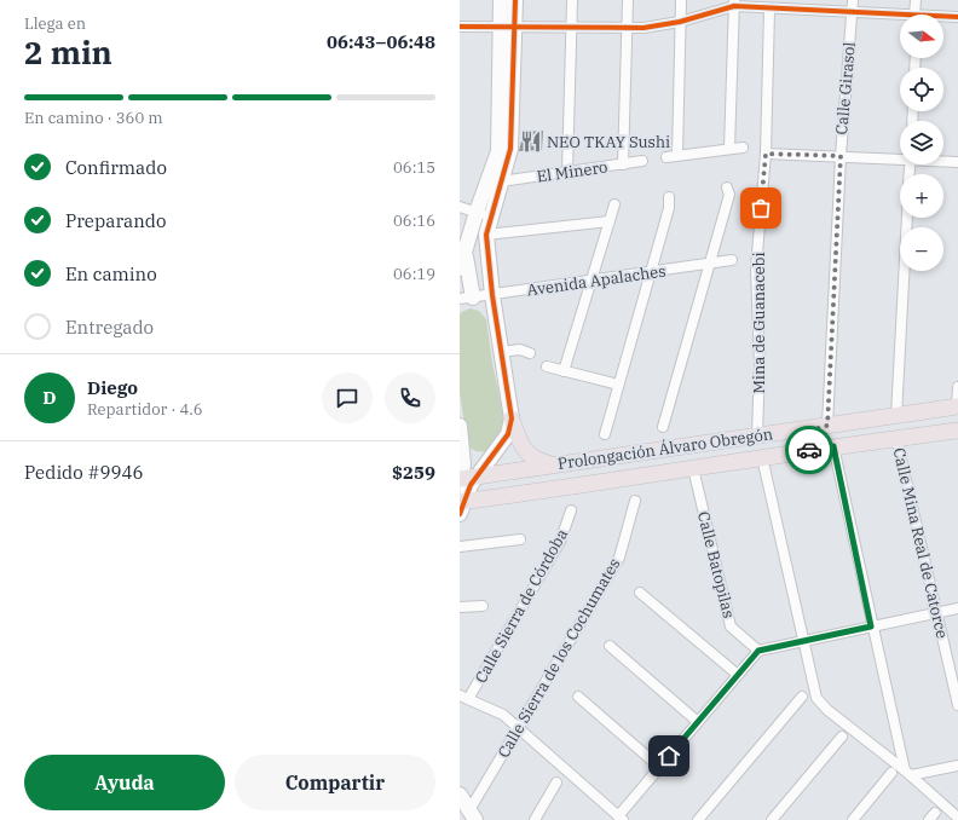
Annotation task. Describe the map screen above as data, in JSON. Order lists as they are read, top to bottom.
{
  "streets": {
    "main road": ["Prolongación Álvaro Obregón"],
    "street": [
      "Calle Girasol",
      "El Minero",
      "Avenida Apalaches",
      "Mina de Guanacebi",
      "Calle Mina Real de Catorce",
      "Calle Batopilas",
      "Calle Sierra de Córdoba",
      "Calle Sierra de los Cochumates"
    ]
  },
  "crossings": [
    ["Calle Girasol", "Prolongación Álvaro Obregón"],
    ["Mina de Guanacebi", "Prolongación Álvaro Obregón"],
    ["Prolongación Álvaro Obregón", "Calle Mina Real de Catorce"],
    ["Prolongación Álvaro Obregón", "Calle Batopilas"]
  ],
  "places": {
    "restaurant": ["NEO TKAY Sushi"]
  },
  "north": "right",
  "page": {
    "heading": ["2 min", "Llega en", "06:43–06:48"],
    "panel": [
      "Diego",
      "Repartidor · 4.6",
      "Pedido #9946",
      "$259"
    ],
    "map_buttons": ["+", "−"],
    "bar": "En camino · 360 m",
    "list": [
      ["Confirmado", "06:15"],
      ["Preparando", "06:16"],
      ["En camino", "06:19"],
      "Entregado"
    ],
    "round": "D",
    "buttons": ["Ayuda", "Compartir"]
  }
}
